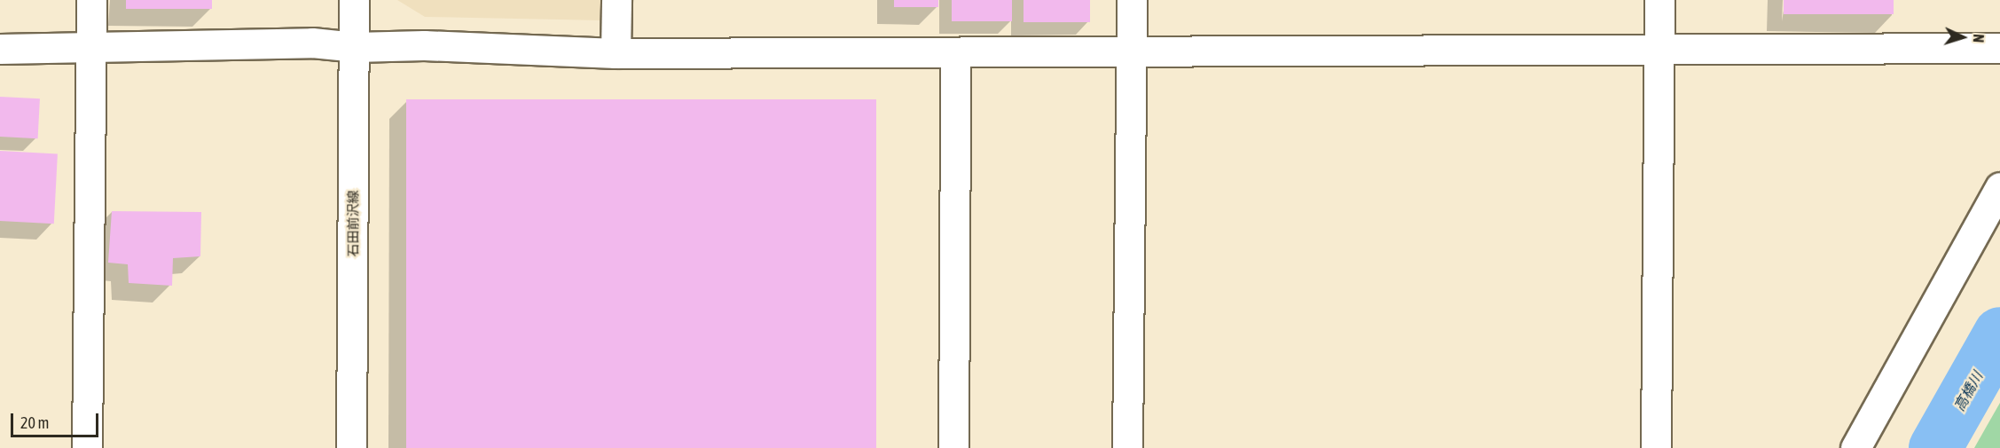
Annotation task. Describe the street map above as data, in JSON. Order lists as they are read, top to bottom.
{
  "streets": {
    "street": ["石田前沢線"]
  },
  "water": ["高橋川"],
  "scale_bar": "20 m",
  "north": "right"
}
